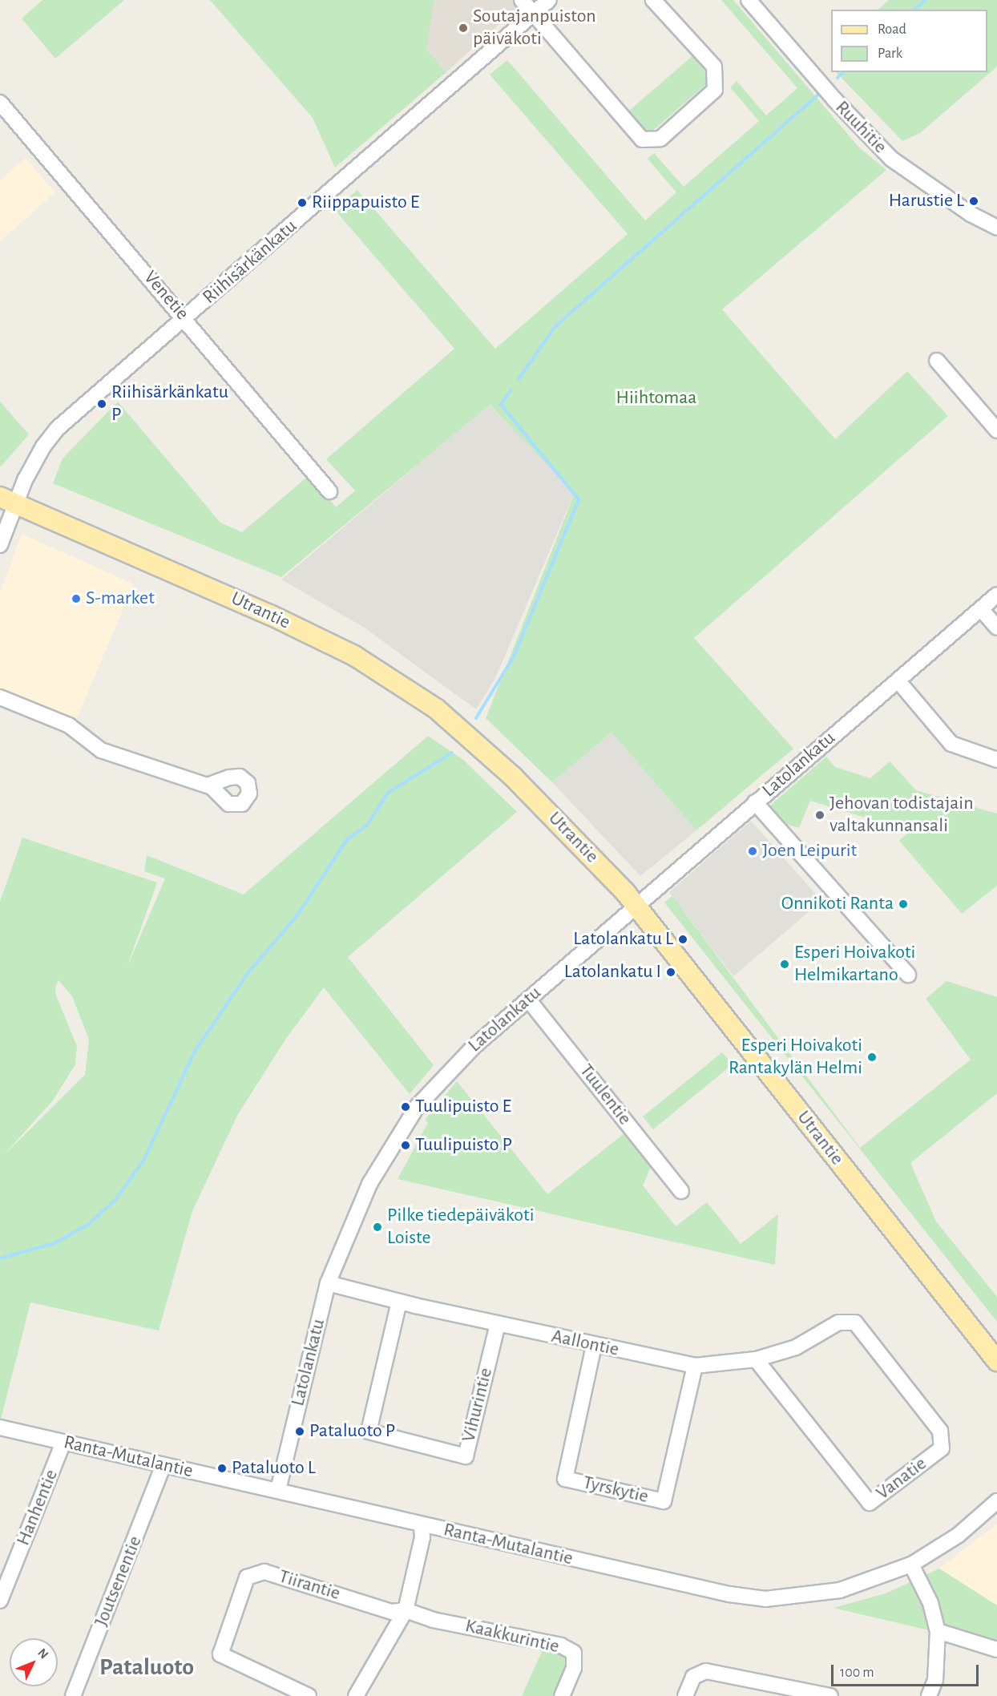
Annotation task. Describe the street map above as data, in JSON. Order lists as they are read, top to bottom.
{
  "streets": {
    "main road": ["Utrantie"],
    "street": [
      "Ruuhitie",
      "Riihisärkänkatu",
      "Venetie",
      "Latolankatu",
      "Tuulentie",
      "Aallontie",
      "Vihurintie",
      "Ranta-Mutalantie",
      "Vanatie",
      "Tyrskytie",
      "Hanhentie",
      "Joutsenentie",
      "Tiirantie",
      "Kaakkurintie"
    ]
  },
  "crossings": [
    ["Riihisärkänkatu", "Venetie"],
    ["Riihisärkänkatu", "Utrantie"],
    ["Utrantie", "Latolankatu"],
    ["Latolankatu", "Tuulentie"],
    ["Latolankatu", "Aallontie"],
    ["Latolankatu", "Ranta-Mutalantie"],
    ["Aallontie", "Vihurintie"],
    ["Aallontie", "Vanatie"],
    ["Aallontie", "Tyrskytie"],
    ["Ranta-Mutalantie", "Hanhentie"],
    ["Ranta-Mutalantie", "Joutsenentie"],
    ["Tiirantie", "Kaakkurintie"]
  ],
  "districts": ["Pataluoto"],
  "parks": ["Hiihtomaa"],
  "places": [
    "Soutajanpuiston päiväkoti",
    "Harustie L",
    "Riippapuisto E",
    "Riihisärkänkatu P",
    "S-market",
    "Jehovan todistajain valtakunnansali",
    "Joen Leipurit",
    "Onnikoti Ranta",
    "Latolankatu L",
    "Esperi Hoivakoti Helmikartano",
    "Latolankatu I",
    "Esperi Hoivakoti Rantakylän Helmi",
    "Tuulipuisto E",
    "Tuulipuisto P",
    "Pilke tiedepäiväkoti Loiste",
    "Pataluoto P",
    "Pataluoto L"
  ],
  "legend": ["Road", "Park"],
  "scale_bar": "100 m",
  "north": "top right"
}
